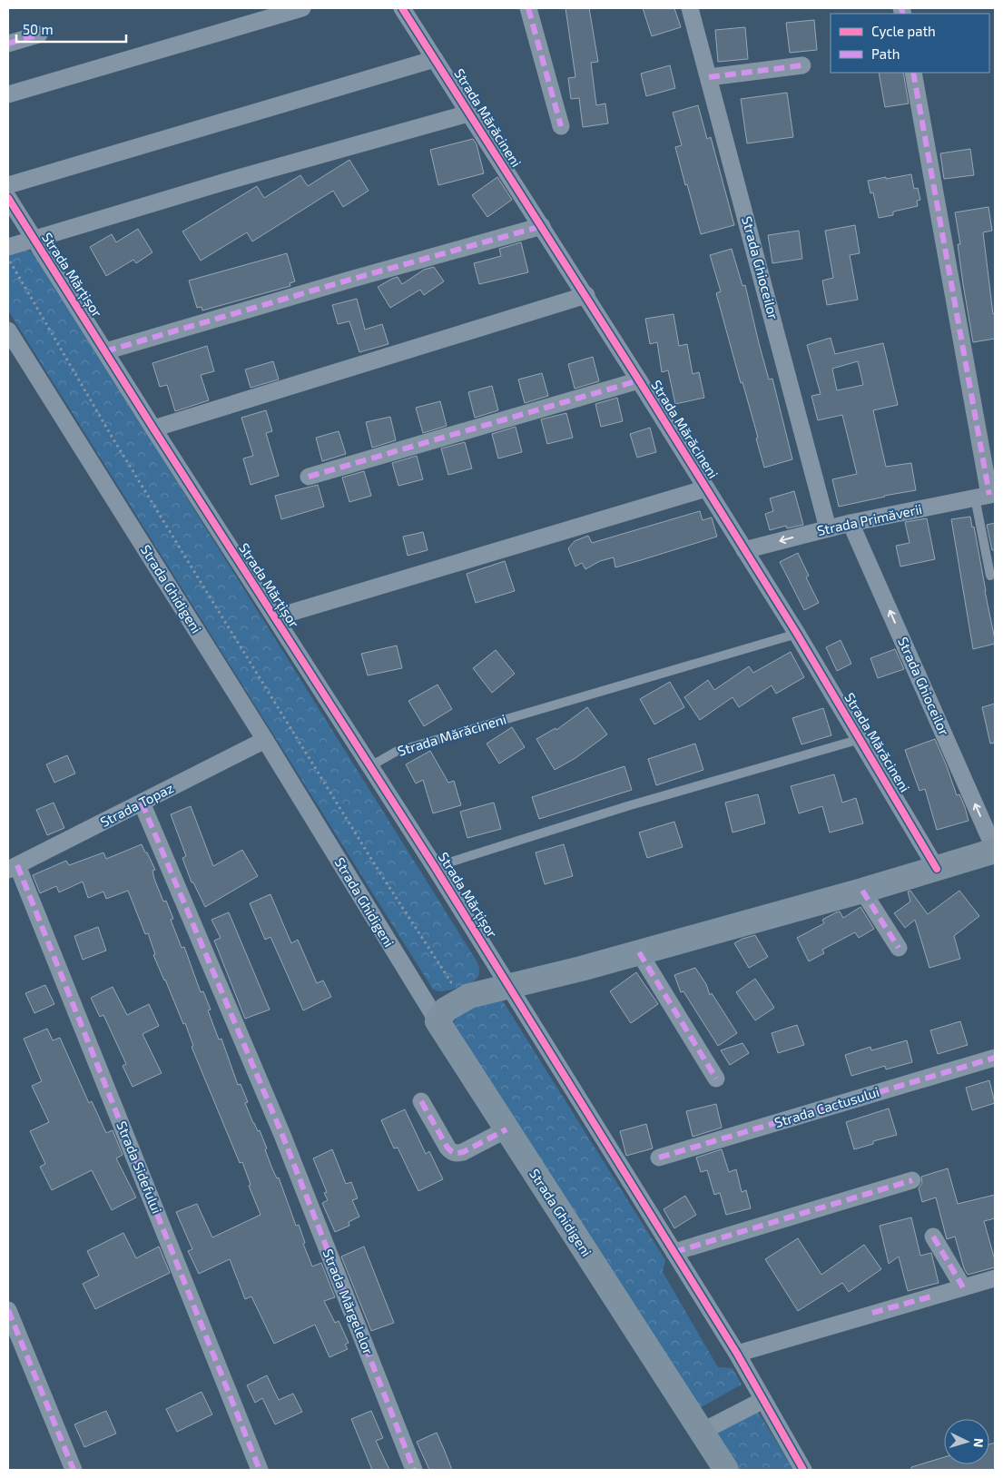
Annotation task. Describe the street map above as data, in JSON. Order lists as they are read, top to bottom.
{
  "streets": {
    "street": [
      "Strada Mărăcineni",
      "Strada Ghioceilor",
      "Strada Mărțișor",
      "Strada Primăverii",
      "Strada Ghidigeni",
      "Strada Topaz",
      "Strada Cactusului",
      "Strada Sidefului",
      "Strada Mărgelelor"
    ]
  },
  "crossings": [
    ["Strada Mărăcineni", "Strada Mărțișor"],
    ["Strada Mărăcineni", "Strada Primăverii"],
    ["Strada Ghioceilor", "Strada Primăverii"],
    ["Strada Ghidigeni", "Strada Topaz"],
    ["Strada Topaz", "Strada Sidefului"],
    ["Strada Topaz", "Strada Mărgelelor"]
  ],
  "one_way": ["Strada Ghioceilor"],
  "legend": ["Cycle path", "Path"],
  "scale_bar": "50 m",
  "north": "right"
}
